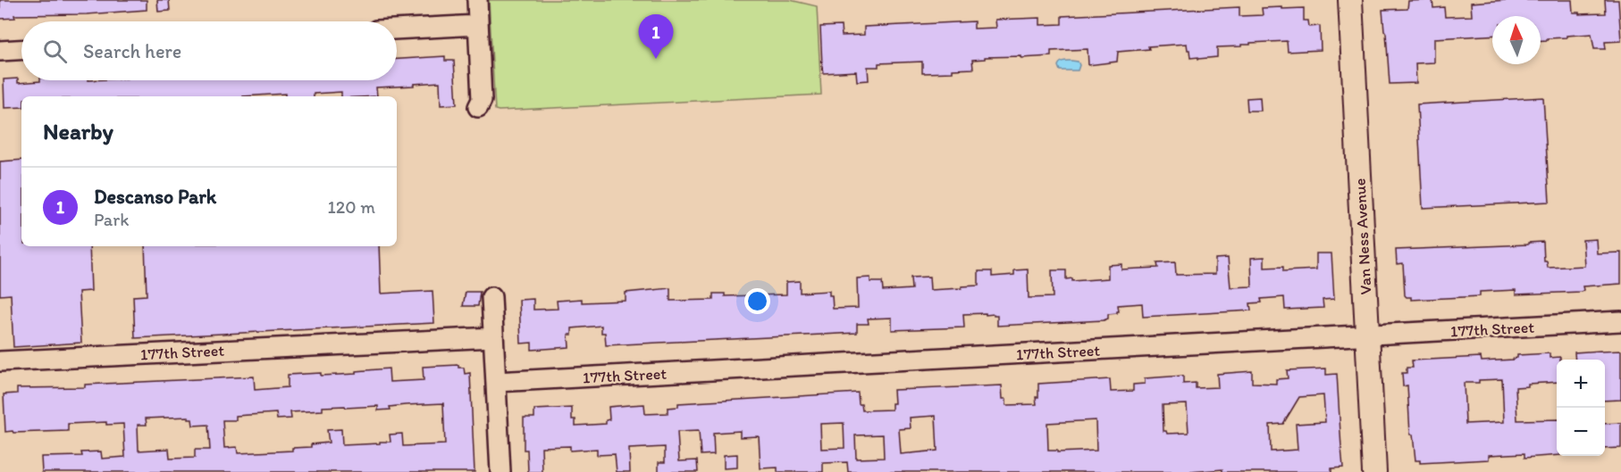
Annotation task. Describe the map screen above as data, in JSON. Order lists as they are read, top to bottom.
{
  "streets": {
    "main road": ["Van Ness Avenue"],
    "street": ["177th Street"]
  },
  "crossings": [
    ["Van Ness Avenue", "177th Street"]
  ],
  "north": "top",
  "page": {
    "pins": "1",
    "search": "Search here",
    "heading": "Nearby",
    "list": [
      {
        "mark": "1",
        "name": "Descanso Park",
        "note": "Park",
        "value": "120 m"
      }
    ],
    "map_buttons": ["+", "−"]
  }
}
